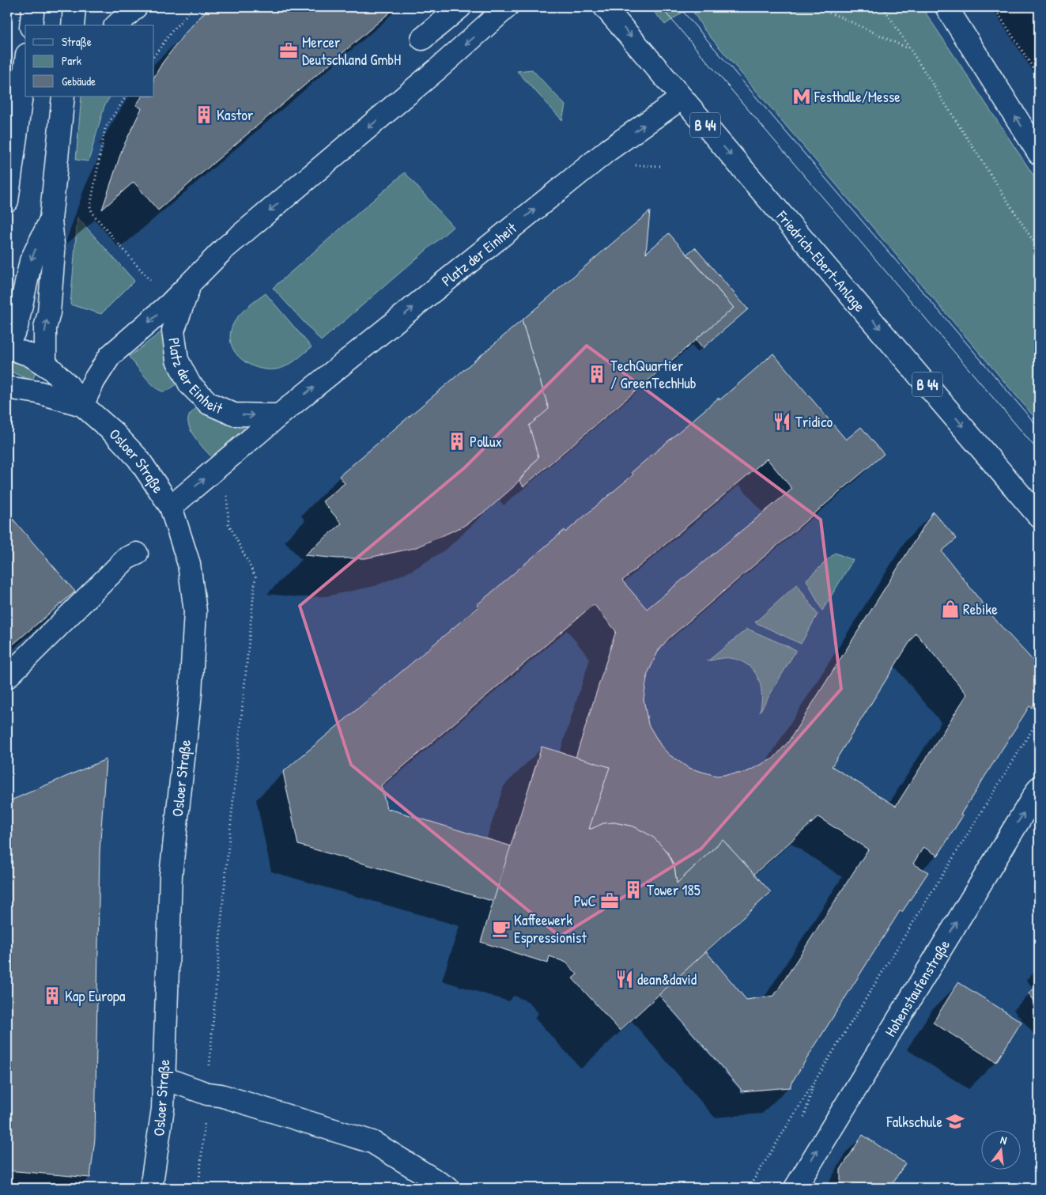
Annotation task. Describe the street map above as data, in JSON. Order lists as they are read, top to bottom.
{
  "streets": {
    "street": [
      "B 44",
      "Platz der Einheit",
      "Friedrich-Ebert-Anlage",
      "Osloer Straße",
      "Hohenstaufenstraße"
    ]
  },
  "crossings": [
    ["Platz der Einheit", "Friedrich-Ebert-Anlage"],
    ["Platz der Einheit", "Osloer Straße"]
  ],
  "one_way": ["Friedrich-Ebert-Anlage", "Hohenstaufenstraße"],
  "places": {
    "office": ["Mercer Deutschland GmbH", "PwC"],
    "metro station": ["Festhalle/Messe"],
    "building": [
      "Kastor",
      "TechQuartier / GreenTechHub",
      "Pollux",
      "Tower 185",
      "Kap Europa"
    ],
    "restaurant": ["Tridico", "dean&david"],
    "shop": ["Rebike"],
    "cafe": ["Kaffeewerk Espressionist"],
    "school or university": ["Falkschule"]
  },
  "legend": ["Straße", "Park", "Gebäude"],
  "north": "top"
}
